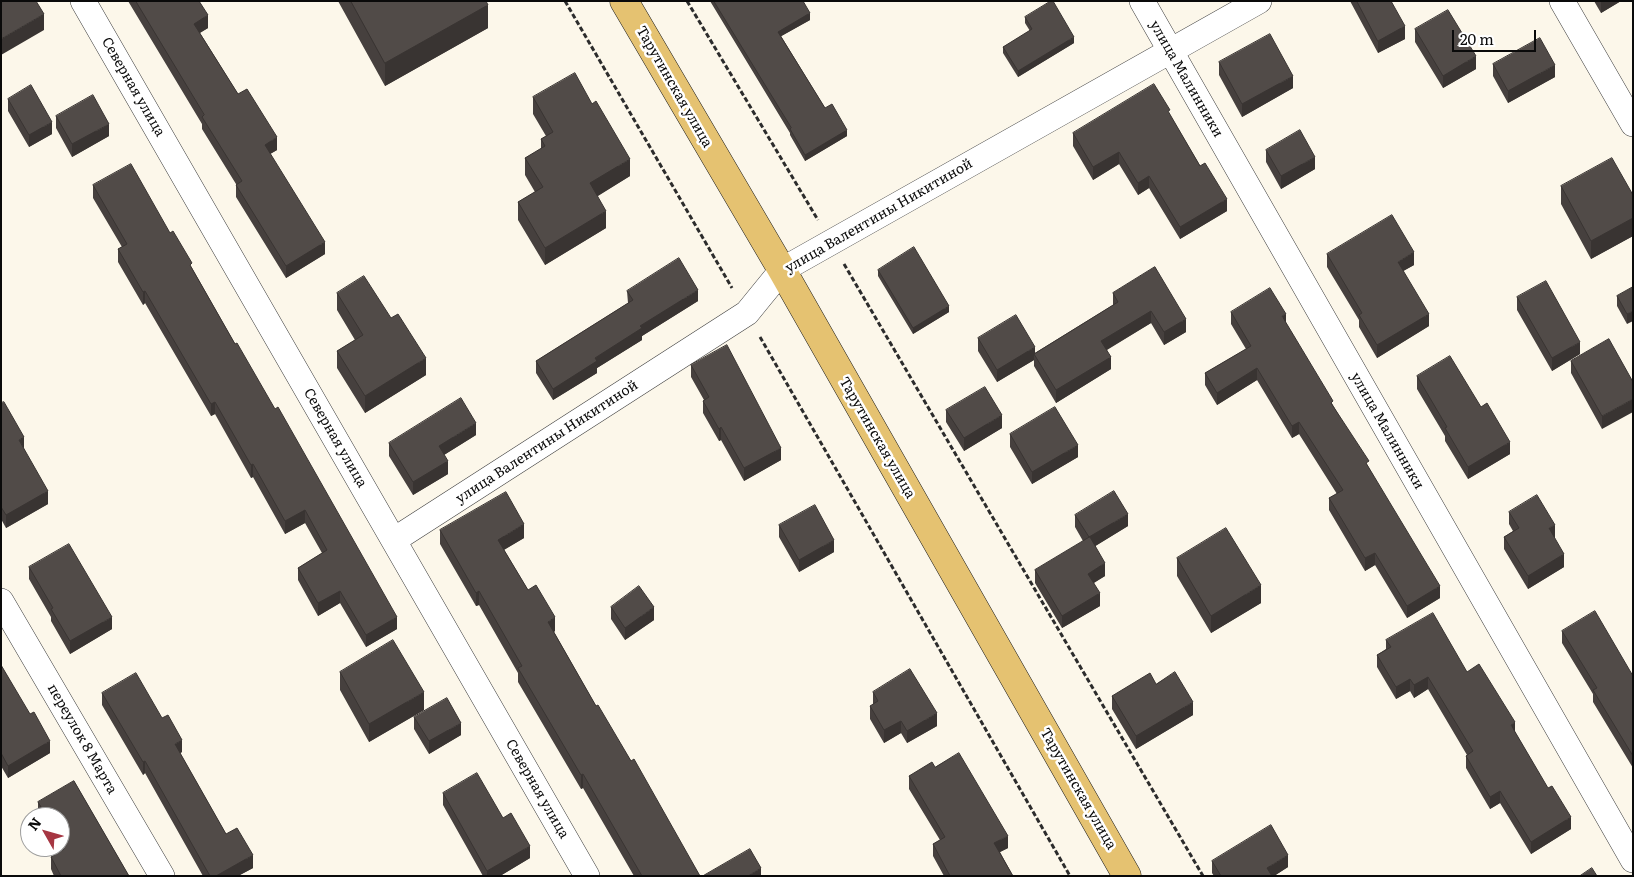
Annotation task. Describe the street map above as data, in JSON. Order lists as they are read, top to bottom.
{
  "streets": {
    "main road": ["Тарутинская улица"],
    "street": [
      "улица Малинники",
      "Северная улица",
      "улица Валентины Никитиной",
      "переулок 8 Марта"
    ]
  },
  "crossings": [
    ["улица Малинники", "улица Валентины Никитиной"],
    ["Северная улица", "улица Валентины Никитиной"],
    ["Тарутинская улица", "улица Валентины Никитиной"]
  ],
  "scale_bar": "20 m",
  "north": "top left"
}
